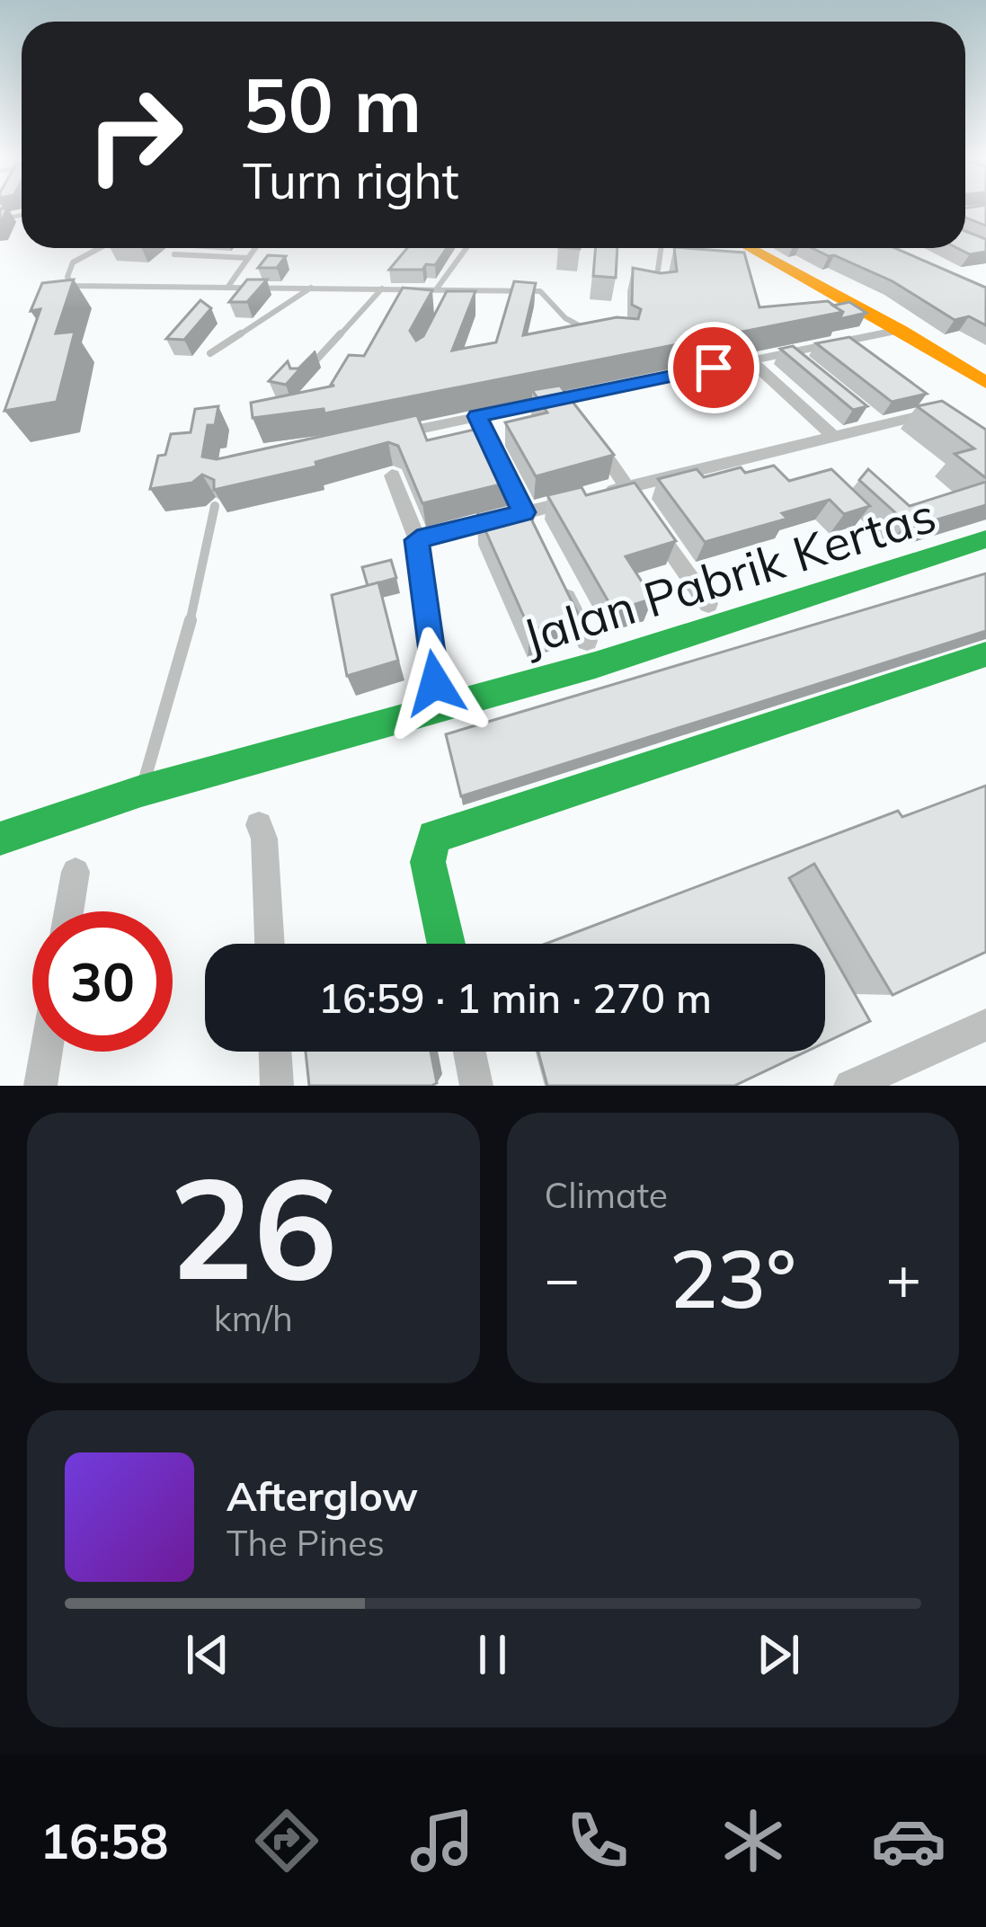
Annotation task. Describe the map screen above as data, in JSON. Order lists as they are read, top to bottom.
{
  "streets": {
    "street": ["Jalan Pabrik Kertas"]
  },
  "page": {
    "turn": ["50 m", "Turn right"],
    "limit": "30",
    "trip": "16:59 · 1 min · 270 m",
    "tile": [
      ["26", "km/h"],
      "Climate"
    ],
    "heat": ["−", "23°", "+"],
    "song": ["Afterglow", "The Pines"],
    "tabs": "16:58"
  }
}
